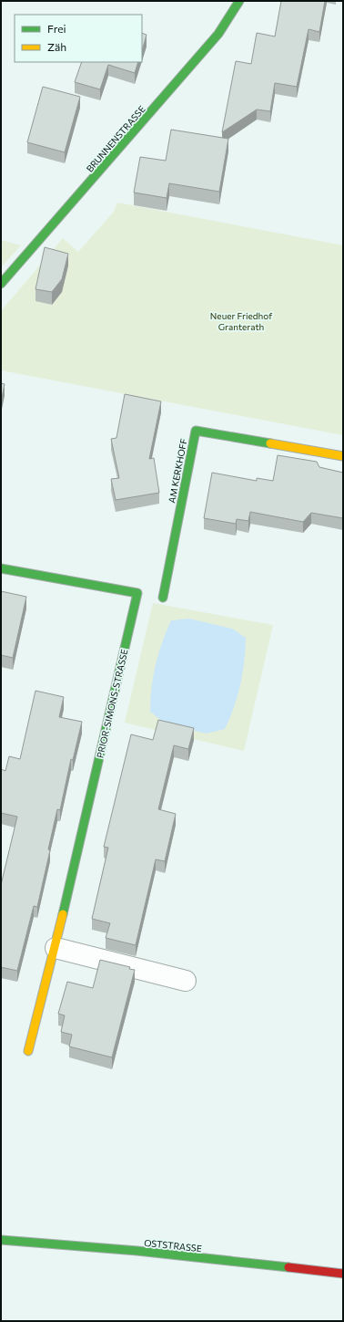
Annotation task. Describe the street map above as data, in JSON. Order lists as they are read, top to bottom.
{
  "streets": {
    "street": [
      "BRUNNENSTRASSE",
      "AM KERKHOFF",
      "PRIOR-SIMONS-STRASSE",
      "OSTSTRASSE"
    ]
  },
  "parks": ["Neuer Friedhof Granterath"],
  "legend": ["Frei", "Zäh"]
}
